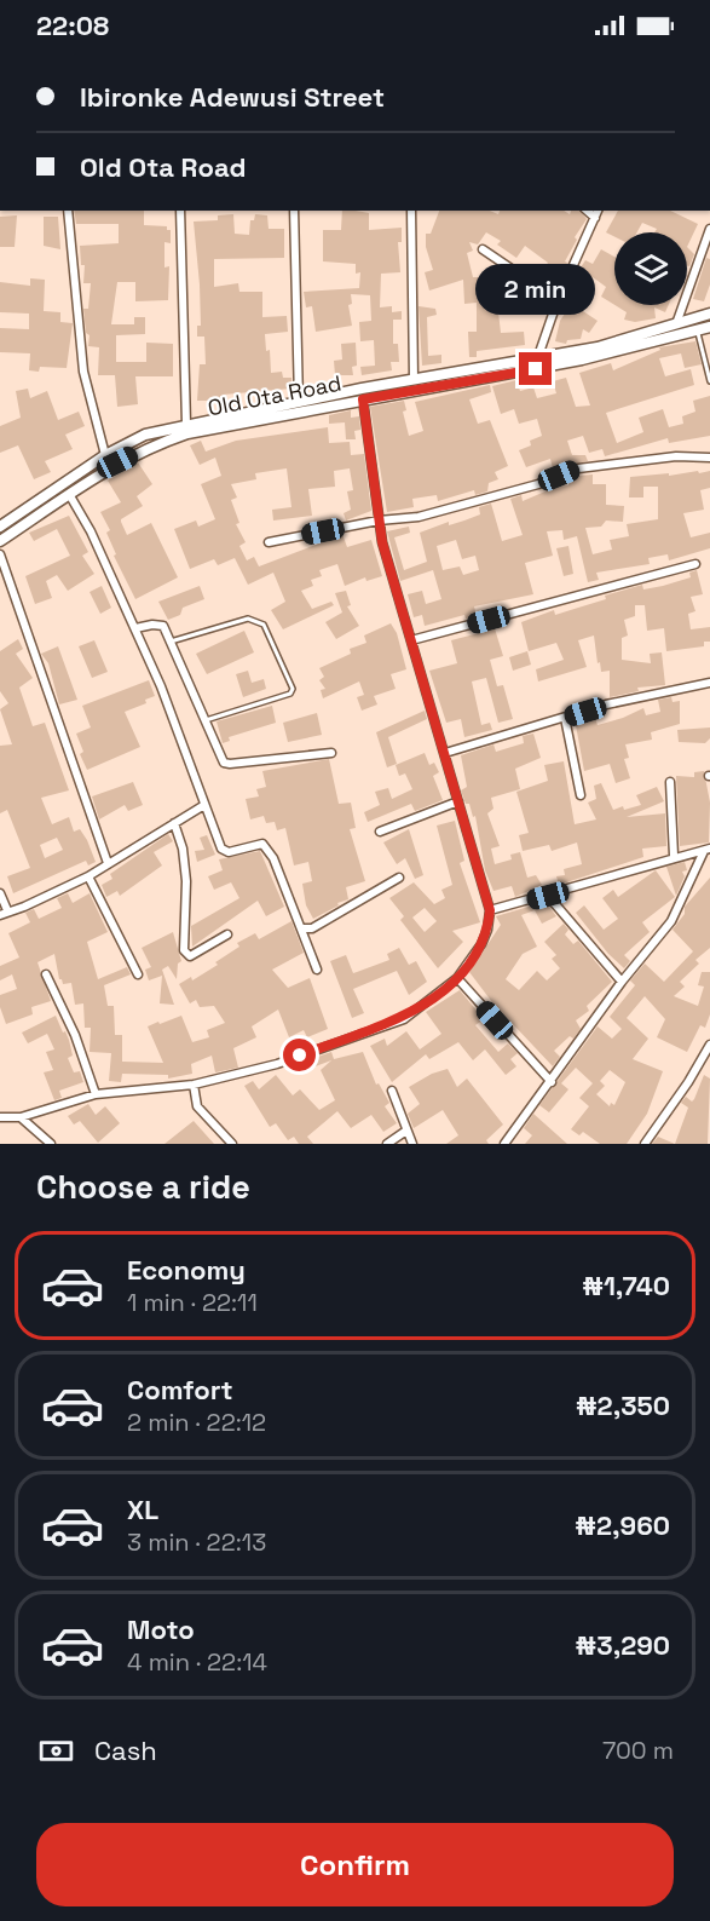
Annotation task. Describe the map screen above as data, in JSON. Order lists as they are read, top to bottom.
{
  "streets": {
    "street": ["Old Ota Road"]
  },
  "page": {
    "status": "22:08",
    "banner": ["Ibironke Adewusi Street", "Old Ota Road"],
    "bubble": "2 min",
    "heading": "Choose a ride",
    "list": [
      {
        "name": "Economy",
        "note": "1 min · 22:11",
        "value": "₦1,740"
      },
      {
        "name": "Comfort",
        "note": "2 min · 22:12",
        "value": "₦2,350"
      },
      {
        "name": "XL",
        "note": "3 min · 22:13",
        "value": "₦2,960"
      },
      {
        "name": "Moto",
        "note": "4 min · 22:14",
        "value": "₦3,290"
      }
    ],
    "pay": ["Cash", "700 m"],
    "buttons": "Confirm"
  }
}
